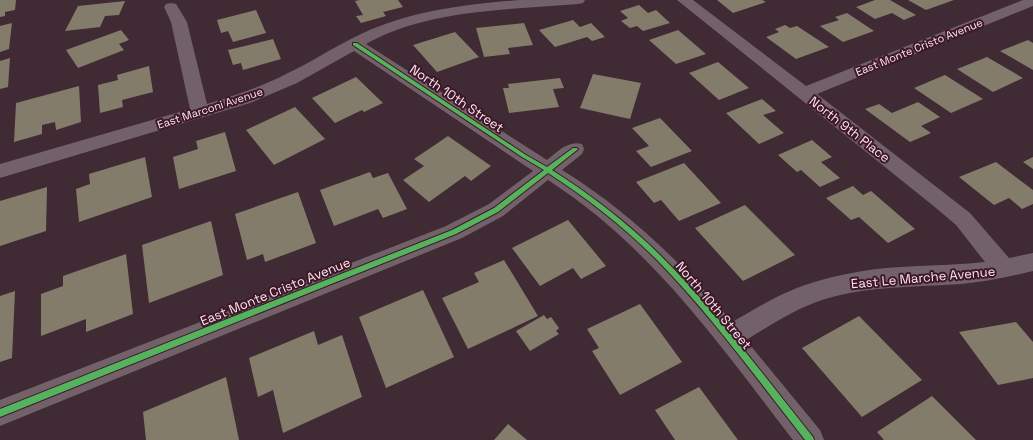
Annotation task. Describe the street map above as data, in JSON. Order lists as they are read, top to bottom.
{
  "streets": {
    "street": [
      "East Monte Cristo Avenue",
      "North 10th Street",
      "East Marconi Avenue",
      "North 9th Place",
      "East Le Marche Avenue"
    ]
  },
  "crossings": [
    ["East Monte Cristo Avenue", "North 10th Street"],
    ["East Monte Cristo Avenue", "North 9th Place"],
    ["North 10th Street", "East Marconi Avenue"],
    ["North 10th Street", "East Le Marche Avenue"],
    ["North 9th Place", "East Le Marche Avenue"]
  ]
}
